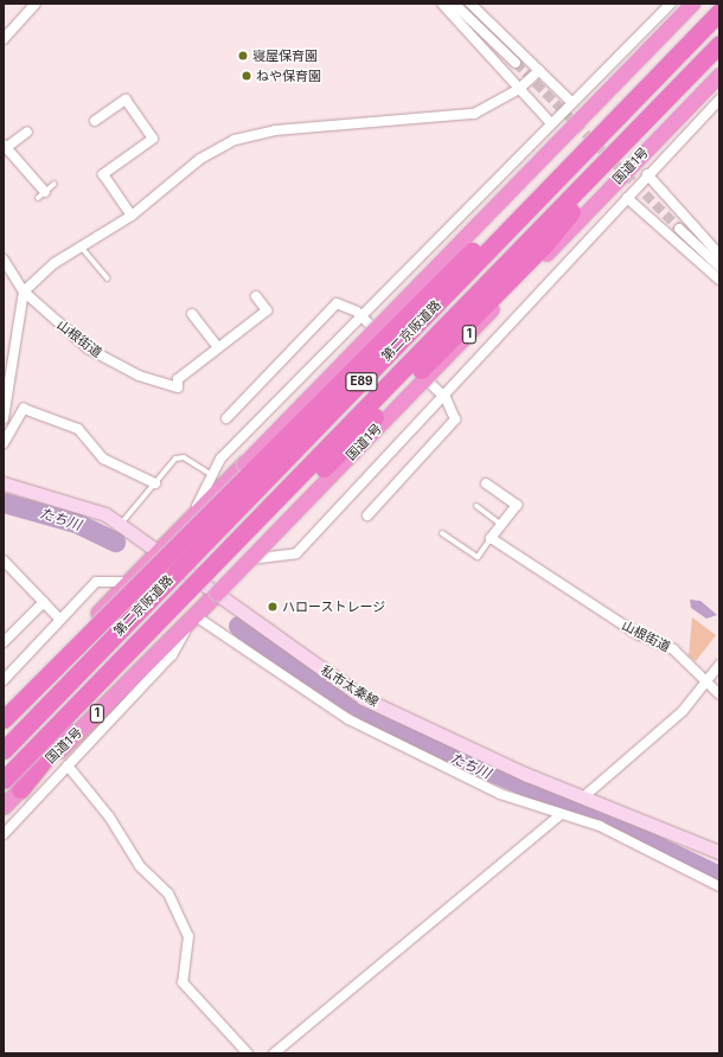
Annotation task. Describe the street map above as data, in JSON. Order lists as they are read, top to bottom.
{
  "streets": {
    "highway": [
      "国道1号",
      "第二京阪道路",
      "1",
      "E89"
    ],
    "main road": ["私市太秦線"],
    "street": ["山根街道"]
  },
  "crossings": [
    ["国道1号", "私市太秦線"]
  ],
  "water": ["たち川"],
  "places": ["寝屋保育園", "ねや保育園", "ハローストレージ"]
}
